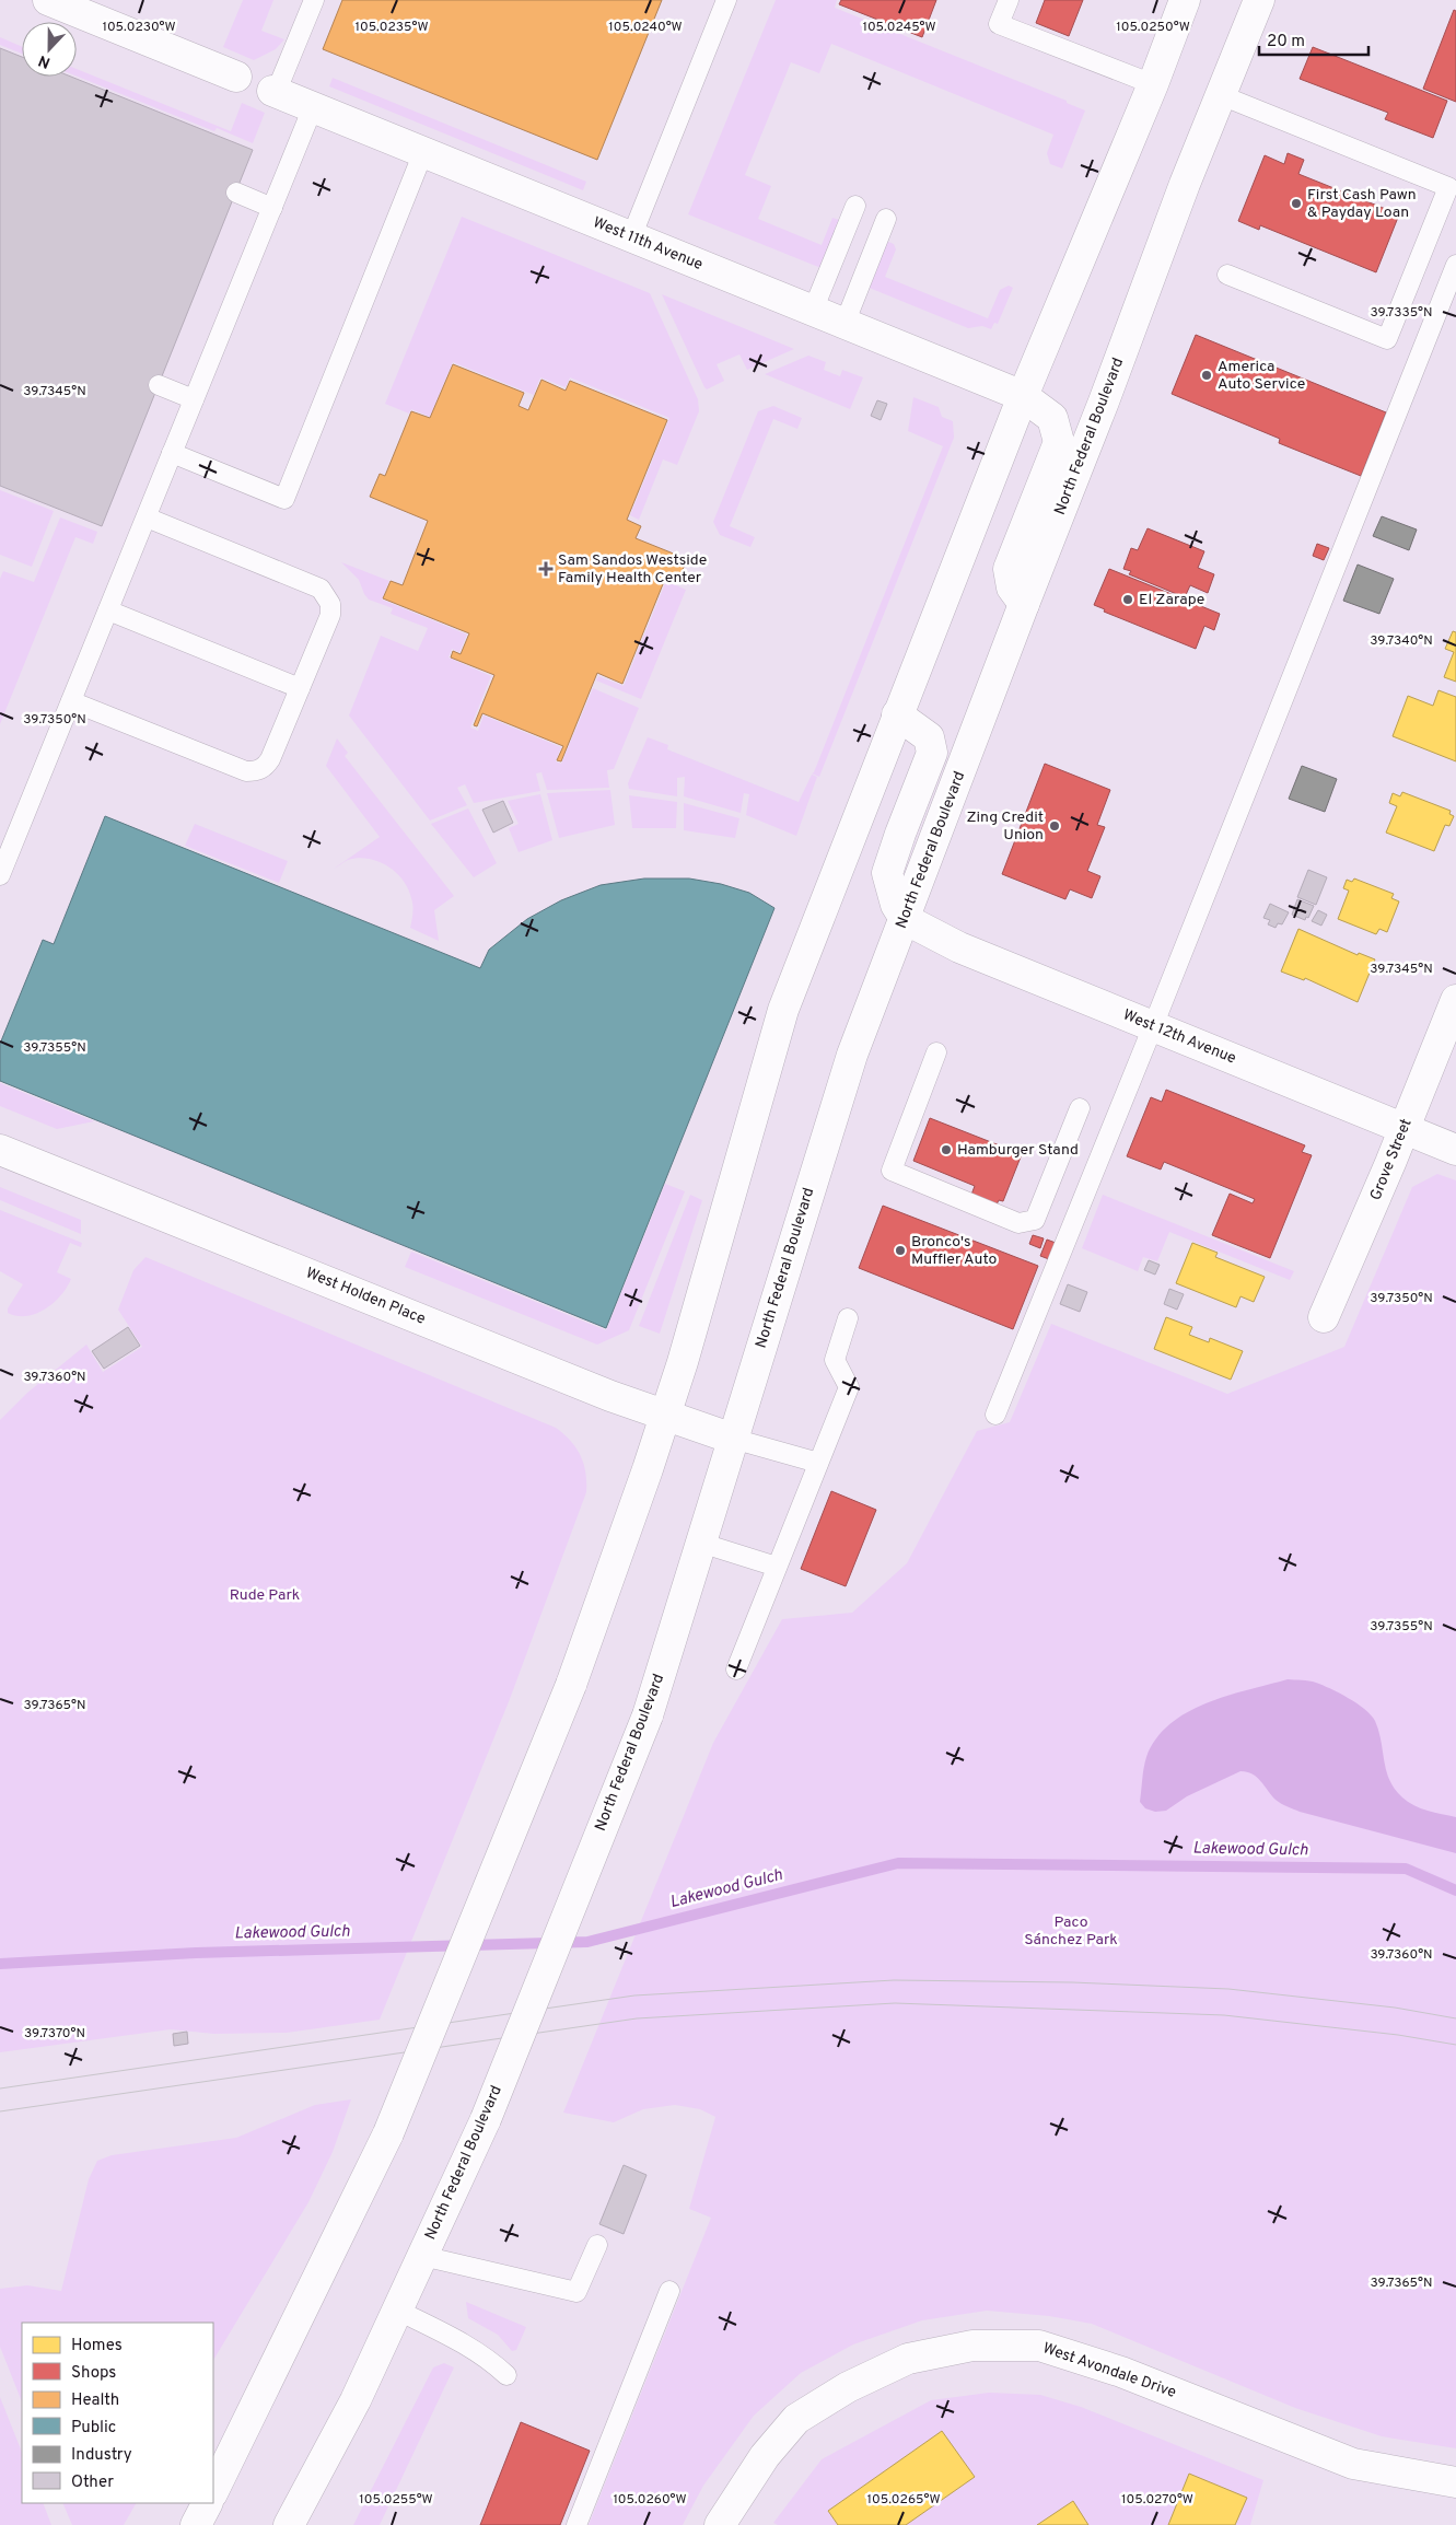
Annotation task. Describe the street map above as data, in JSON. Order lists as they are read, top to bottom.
{
  "streets": {
    "main road": [
      "West 11th Avenue",
      "North Federal Boulevard",
      "West 12th Avenue",
      "Grove Street",
      "West Holden Place",
      "West Avondale Drive"
    ]
  },
  "crossings": [
    ["West 11th Avenue", "North Federal Boulevard"],
    ["North Federal Boulevard", "West 12th Avenue"],
    ["North Federal Boulevard", "West Holden Place"],
    ["West 12th Avenue", "Grove Street"]
  ],
  "water": ["Lakewood Gulch"],
  "parks": ["Rude Park", "Paco Sánchez Park"],
  "places": {
    "other": [
      "First Cash Pawn & Payday Loan",
      "America Auto Service",
      "El Zarape",
      "Zing Credit Union",
      "Hamburger Stand",
      "Bronco's Muffler Auto"
    ],
    "health": ["Sam Sandos Westside Family Health Center"]
  },
  "legend": [
    "Homes",
    "Shops",
    "Health",
    "Public",
    "Industry",
    "Other"
  ],
  "scale_bar": "20 m",
  "north": "bottom",
  "coordinates": [
    "105.0230°W",
    "105.0235°W",
    "105.0240°W",
    "105.0245°W",
    "105.0250°W",
    "39.7335°N",
    "39.7345°N",
    "39.7340°N",
    "39.7350°N",
    "39.7355°N",
    "39.7360°N",
    "39.7365°N",
    "39.7370°N",
    "105.0255°W",
    "105.0260°W",
    "105.0265°W",
    "105.0270°W"
  ]
}
